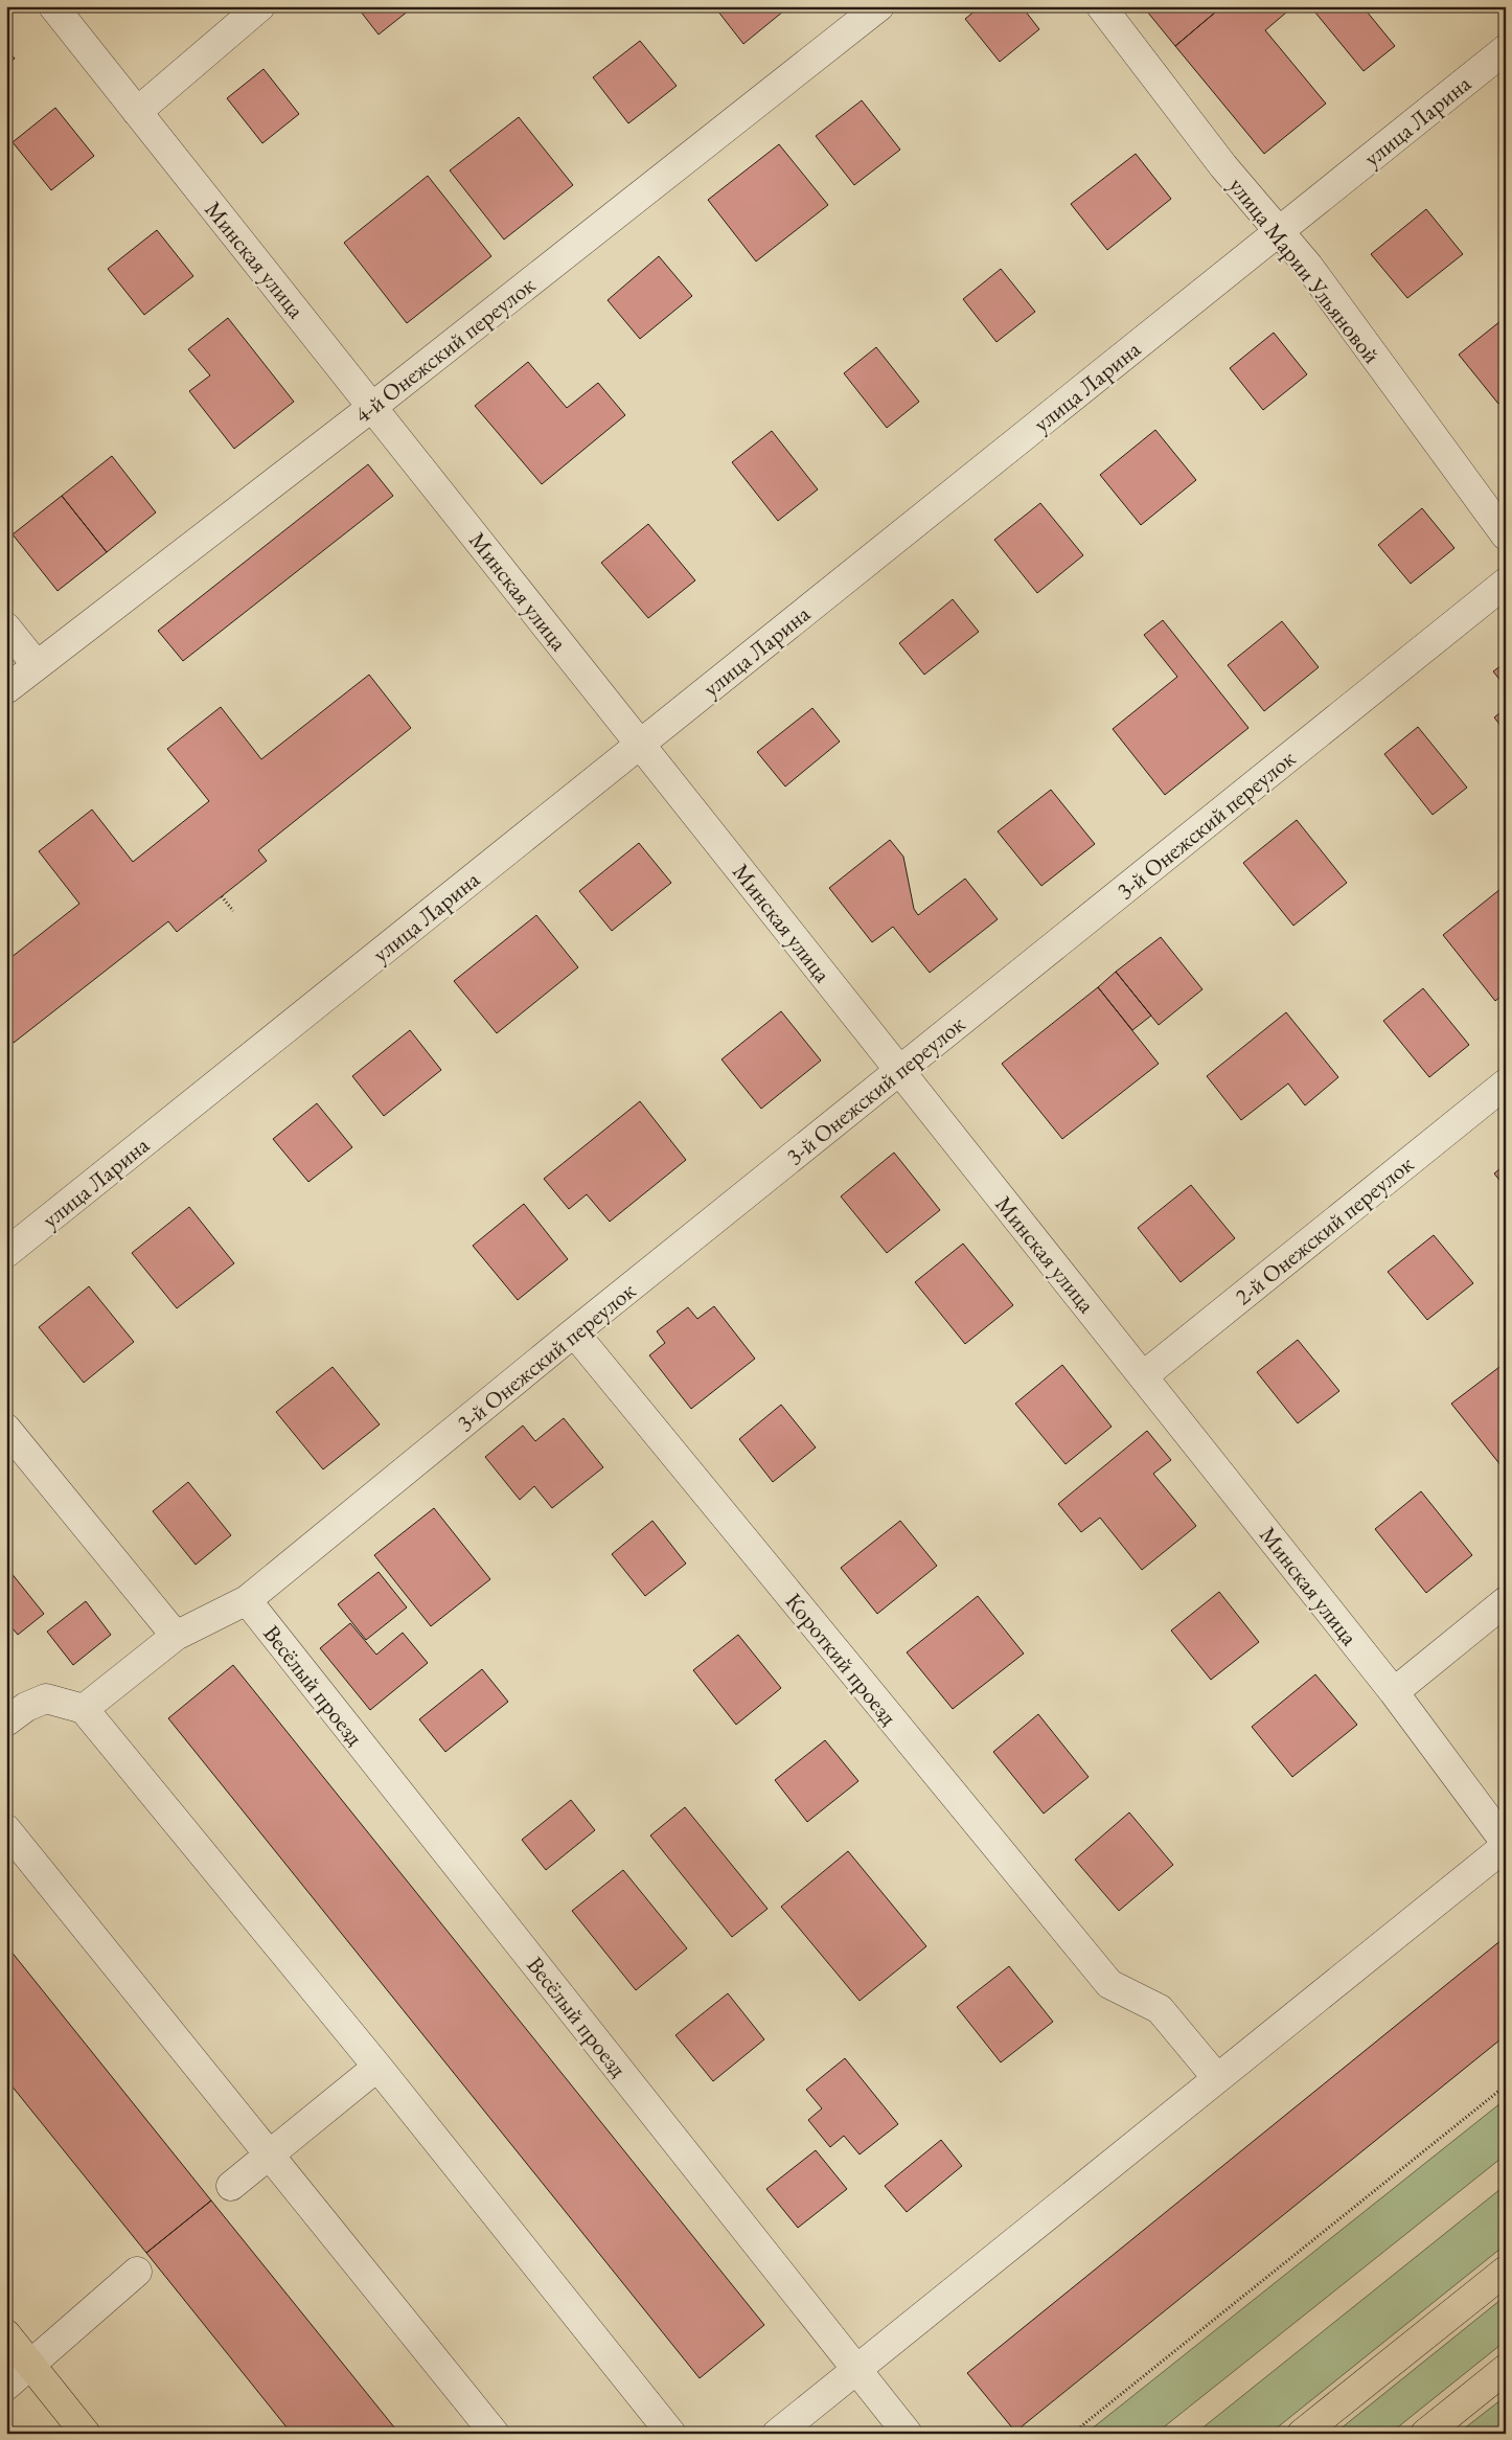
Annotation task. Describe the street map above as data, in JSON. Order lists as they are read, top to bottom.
{
  "streets": {
    "street": [
      "улица Ларина",
      "Минская улица",
      "улица Марии Ульяновой",
      "4-й Онежский переулок",
      "3-й Онежский переулок",
      "2-й Онежский переулок",
      "Короткий проезд",
      "Весёлый проезд"
    ]
  },
  "crossings": [
    ["улица Ларина", "Минская улица"],
    ["улица Ларина", "улица Марии Ульяновой"],
    ["Минская улица", "4-й Онежский переулок"],
    ["Минская улица", "3-й Онежский переулок"],
    ["Минская улица", "2-й Онежский переулок"],
    ["3-й Онежский переулок", "Короткий проезд"],
    ["3-й Онежский переулок", "Весёлый проезд"]
  ]
}
